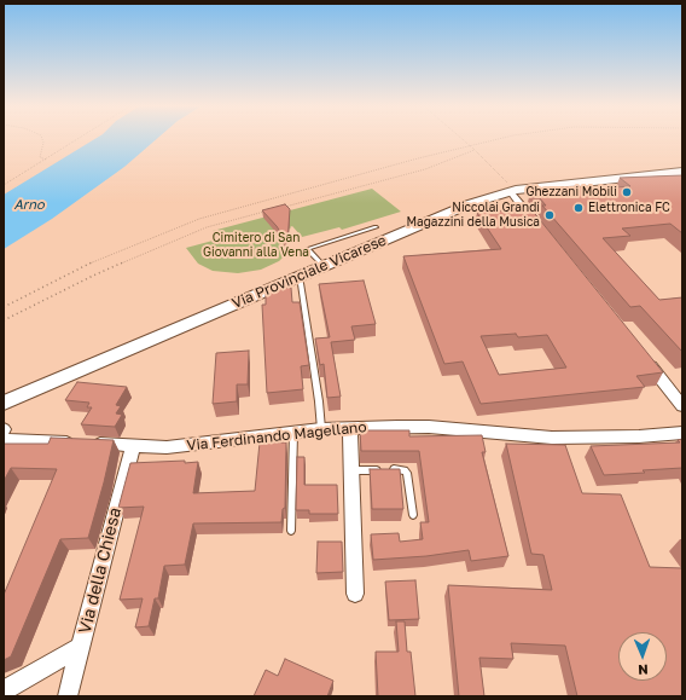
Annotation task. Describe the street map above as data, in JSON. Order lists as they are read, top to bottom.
{
  "streets": {
    "main road": ["Via Provinciale Vicarese"],
    "street": ["Via Ferdinando Magellano", "Via della Chiesa"]
  },
  "crossings": [
    ["Via Ferdinando Magellano", "Via della Chiesa"]
  ],
  "water": ["Arno"],
  "parks": ["Cimitero di San Giovanni alla Vena"],
  "places": ["Ghezzani Mobili", "Elettronica FC", "Niccolai Grandi Magazzini della Musica"],
  "north": "bottom"
}
